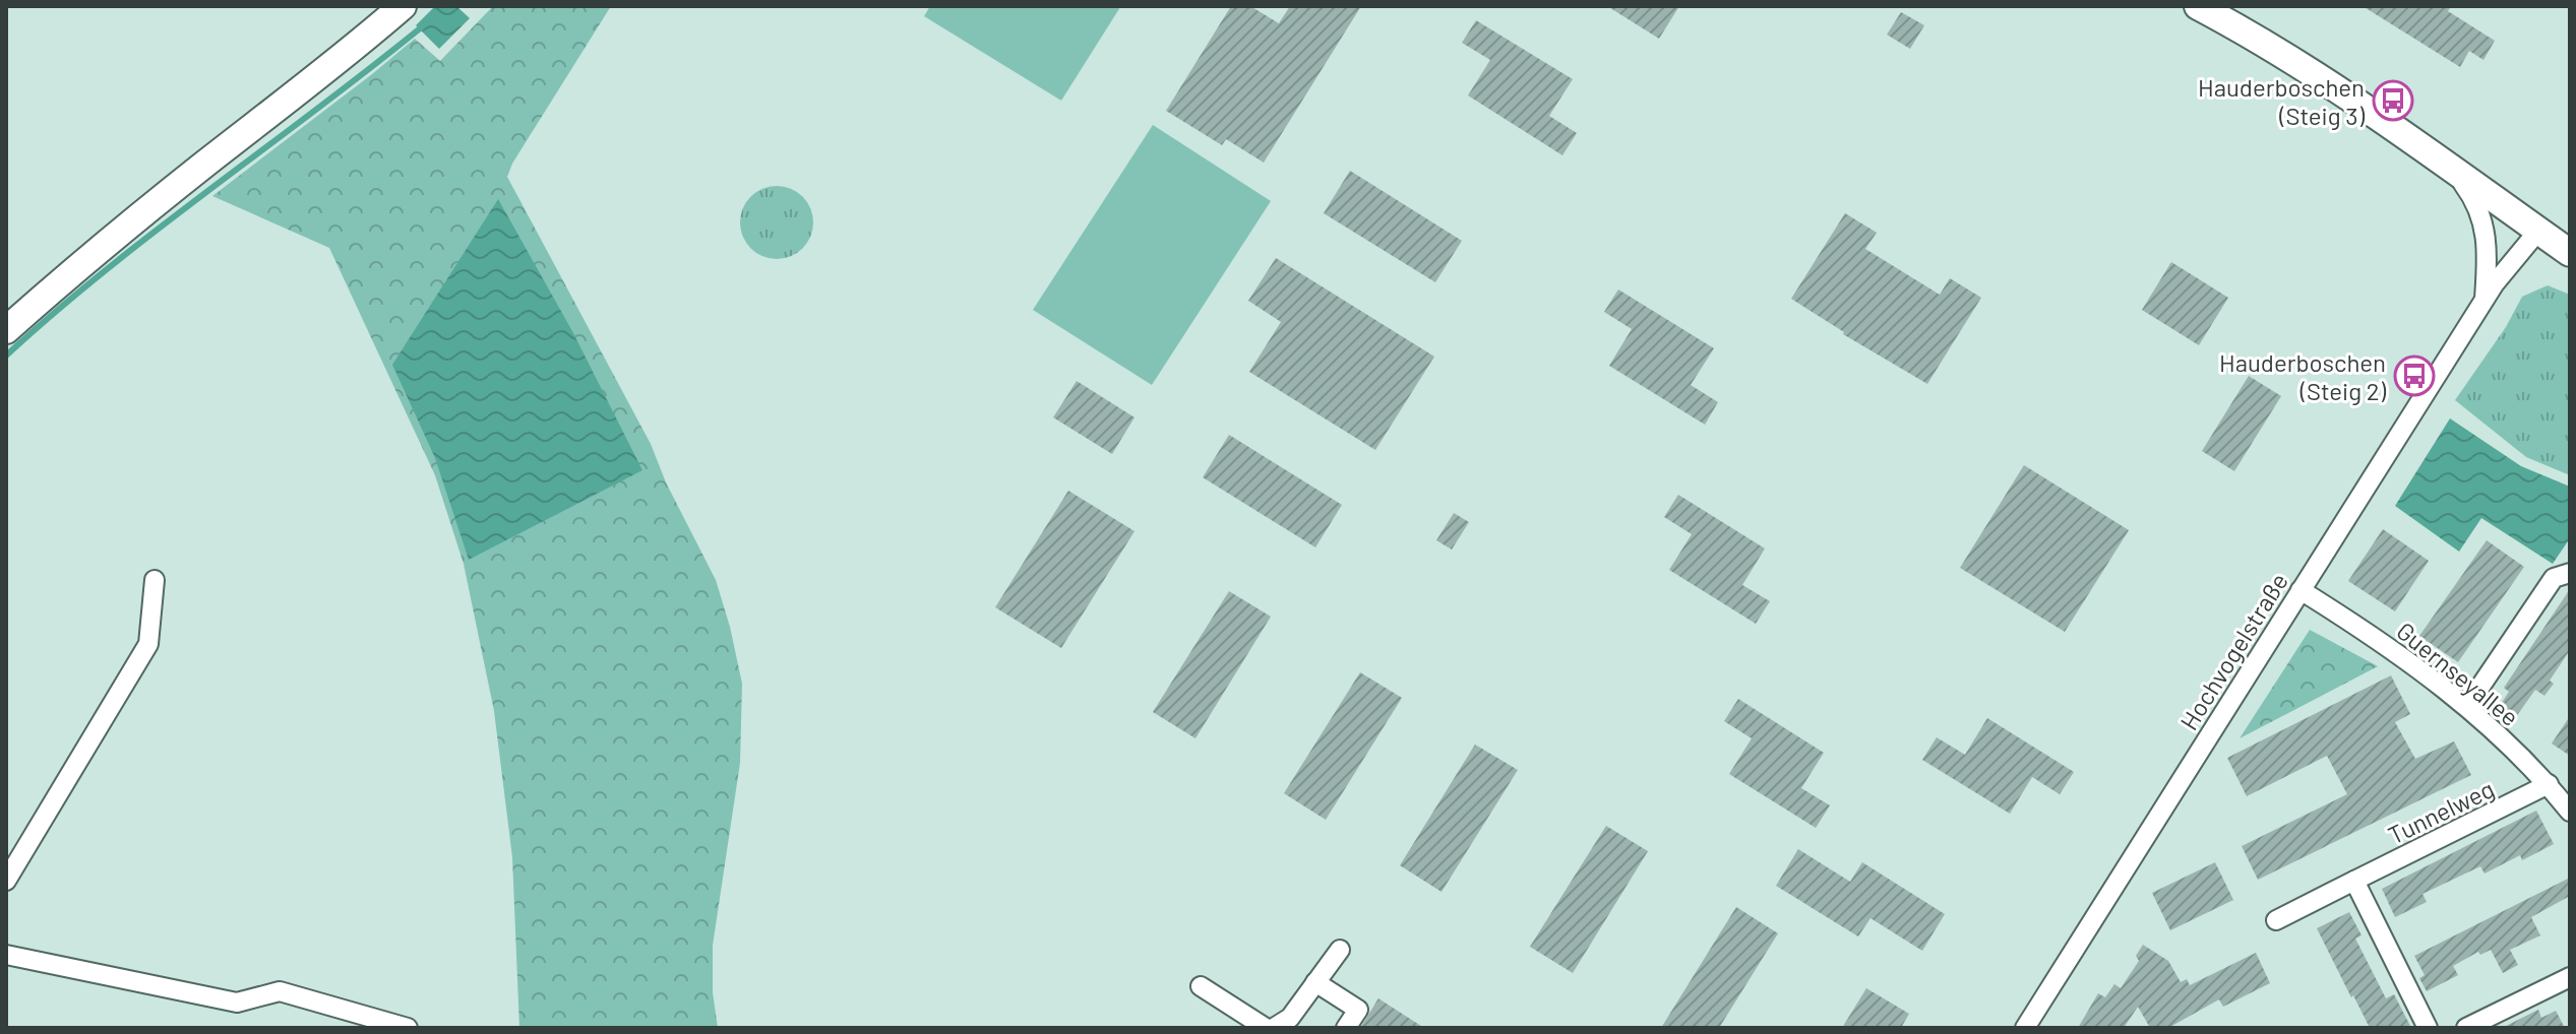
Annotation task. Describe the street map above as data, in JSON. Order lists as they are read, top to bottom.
{
  "streets": {
    "street": ["Hochvogelstraße", "Guernseyallee", "Tunnelweg"]
  },
  "crossings": [
    ["Hochvogelstraße", "Guernseyallee"],
    ["Guernseyallee", "Tunnelweg"]
  ],
  "places": {
    "bus stop": ["Hauderboschen (Steig 3)", "Hauderboschen (Steig 2)"]
  }
}
